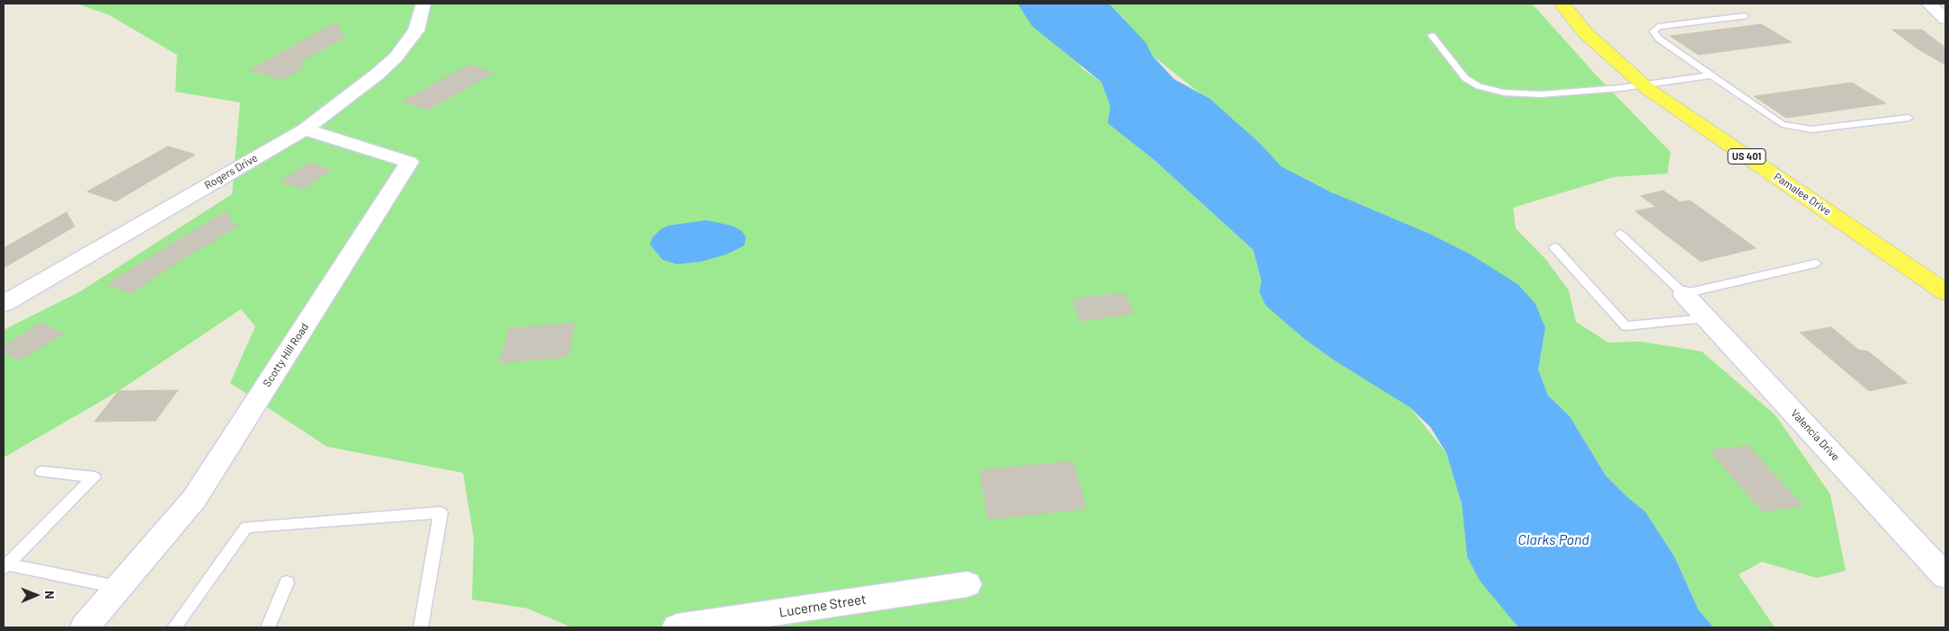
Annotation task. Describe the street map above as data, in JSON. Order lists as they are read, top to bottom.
{
  "streets": {
    "main road": ["US 401", "Pamalee Drive"],
    "street": [
      "Rogers Drive",
      "Scotty Hill Road",
      "Valencia Drive",
      "Lucerne Street"
    ]
  },
  "crossings": [
    ["Rogers Drive", "Scotty Hill Road"]
  ],
  "water": ["Clarks Pond"],
  "north": "right"
}
